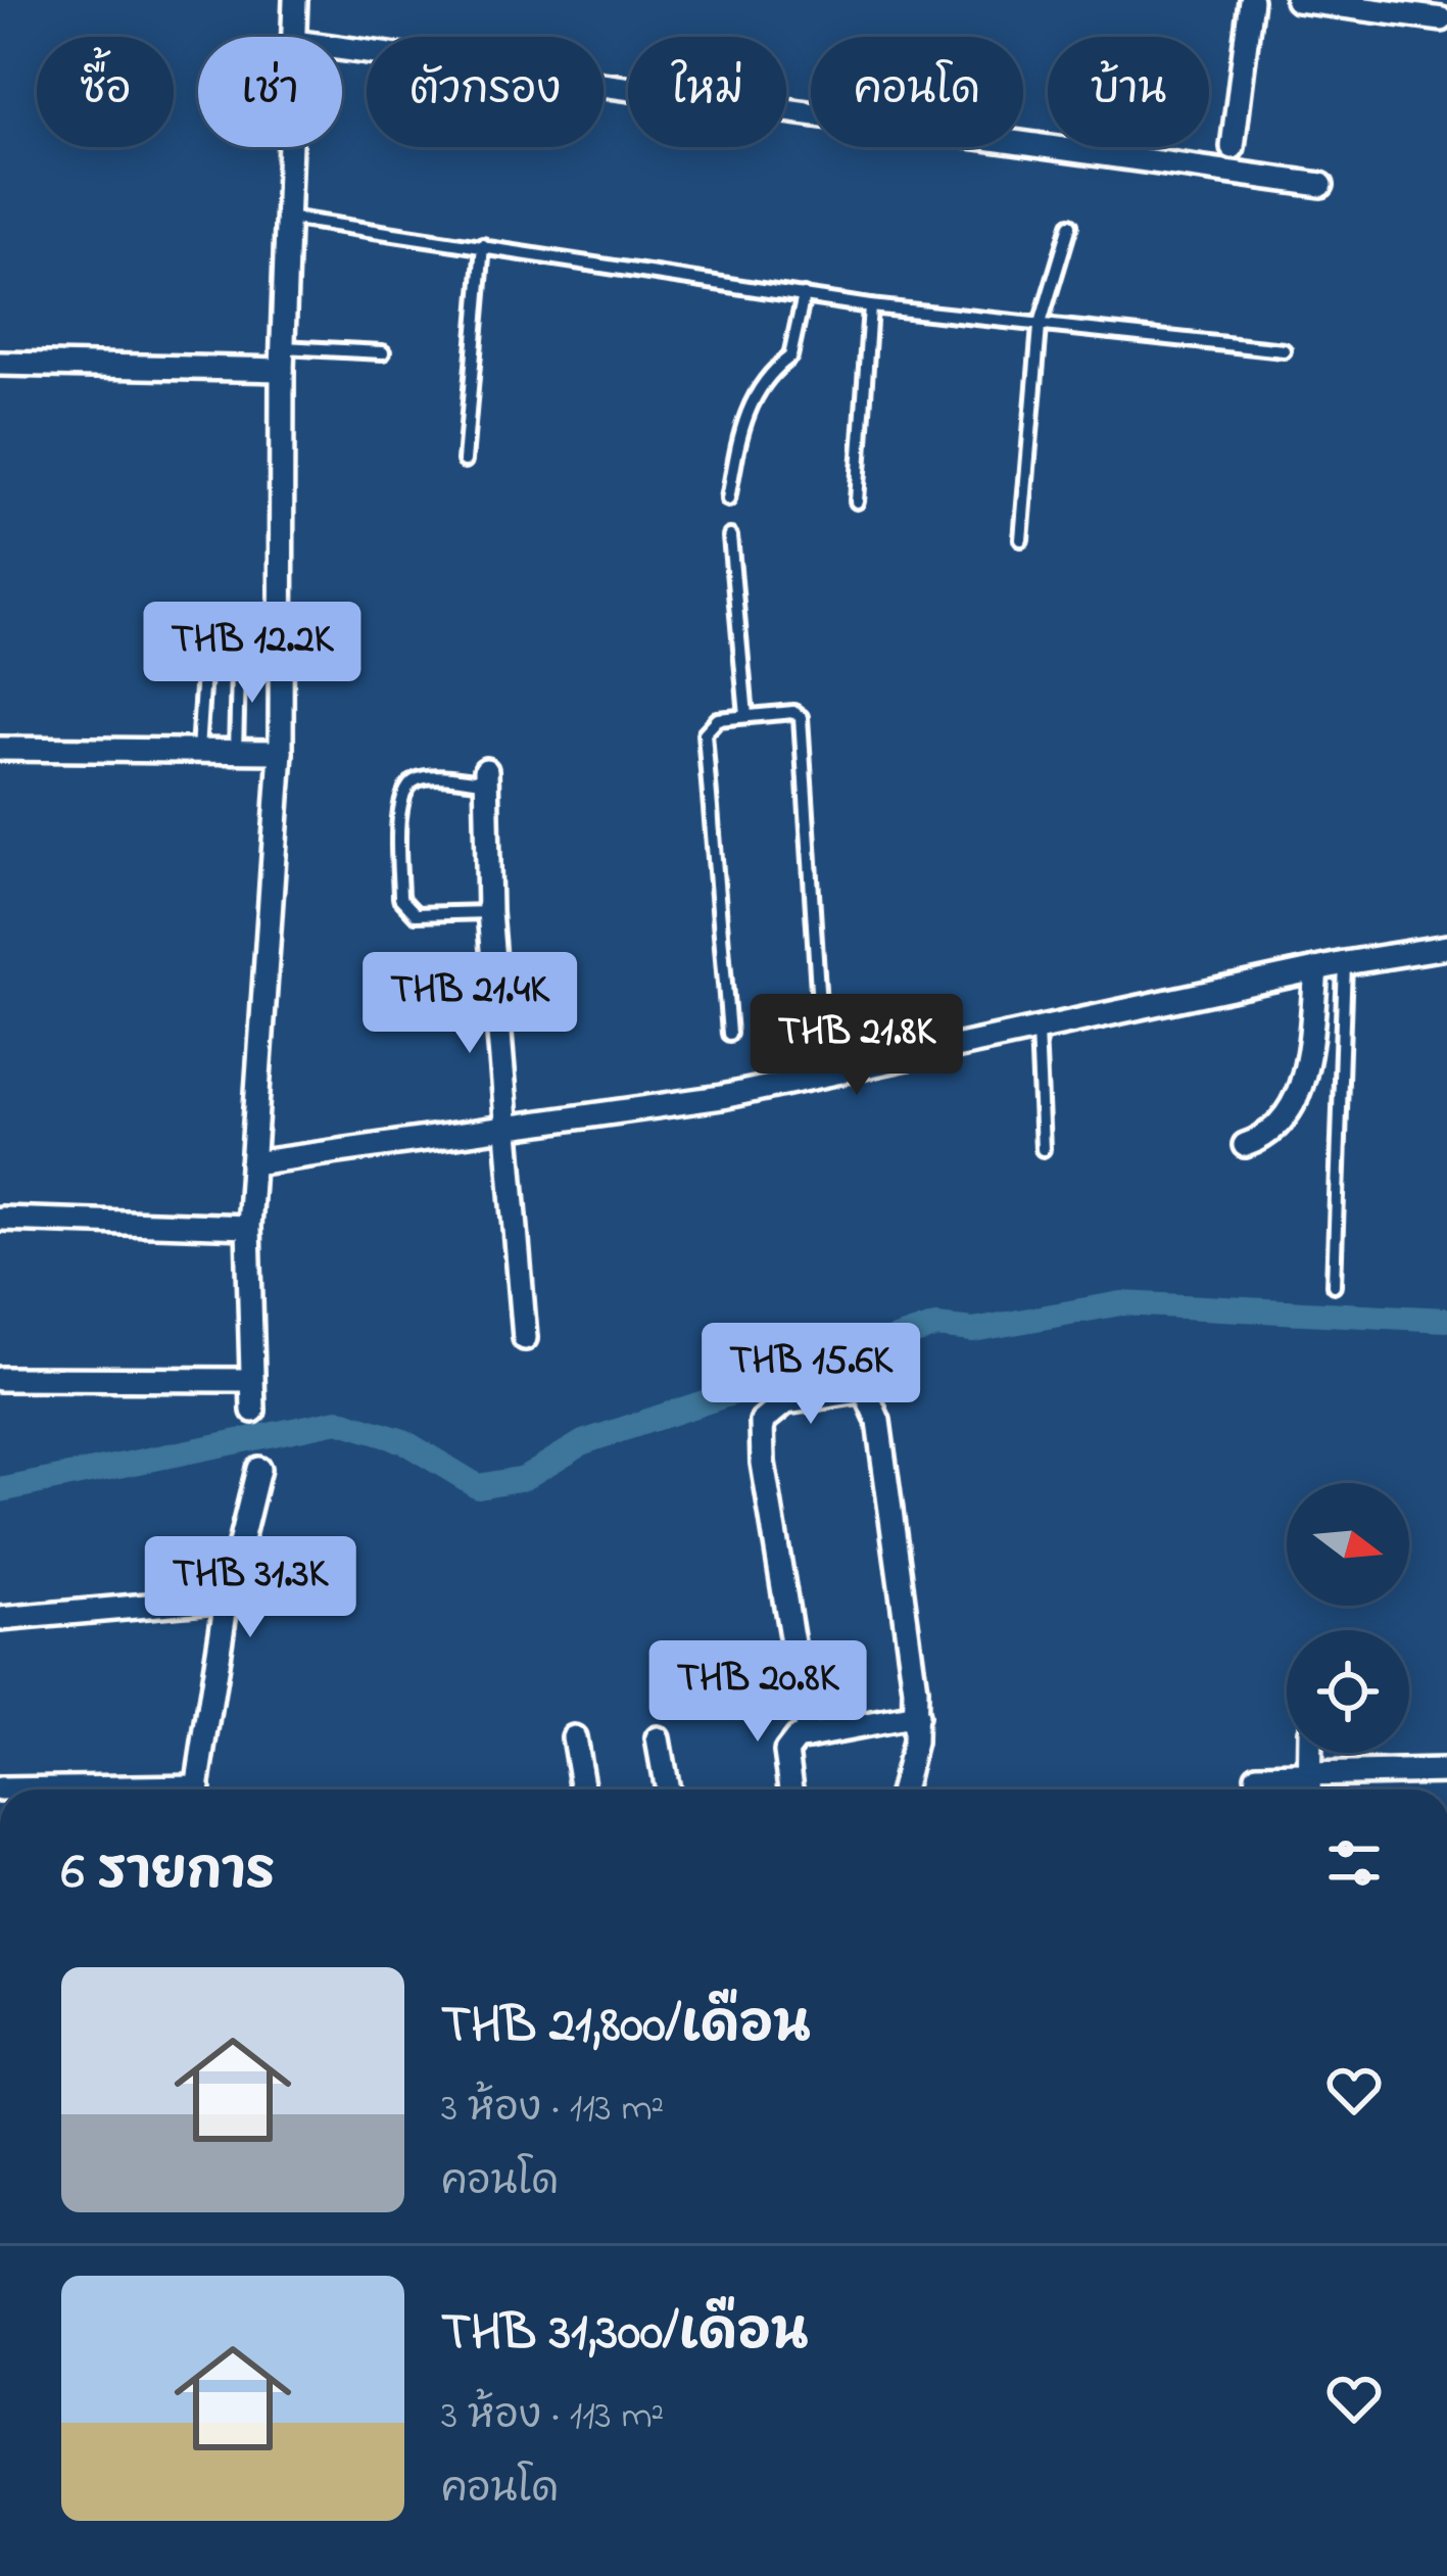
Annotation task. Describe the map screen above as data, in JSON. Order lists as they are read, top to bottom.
{
  "north": "right",
  "page": {
    "chip": [
      "ซื้อ",
      "เช่า",
      "ตัวกรอง",
      "ใหม่",
      "คอนโด",
      "บ้าน"
    ],
    "price": [
      "THB 12.2K",
      "THB 21.4K",
      "THB 21.8K",
      "THB 15.6K",
      "THB 31.3K",
      "THB 20.8K"
    ],
    "heading": "6 รายการ",
    "list": [
      {
        "name": "THB 21,800/เดือน",
        "note": "3 ห้อง · 113 m² · คอนโด"
      },
      {
        "name": "THB 31,300/เดือน",
        "note": "3 ห้อง · 113 m² · คอนโด"
      }
    ]
  }
}
